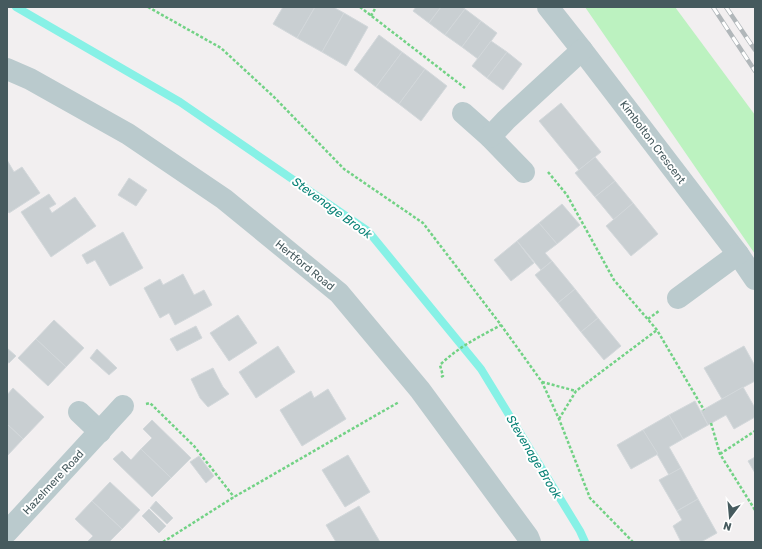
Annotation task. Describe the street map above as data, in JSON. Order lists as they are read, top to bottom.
{
  "streets": {
    "street": ["Kimbolton Crescent", "Hertford Road", "Hazelmere Road"]
  },
  "water": ["Stevenage Brook"],
  "north": "bottom"
}
